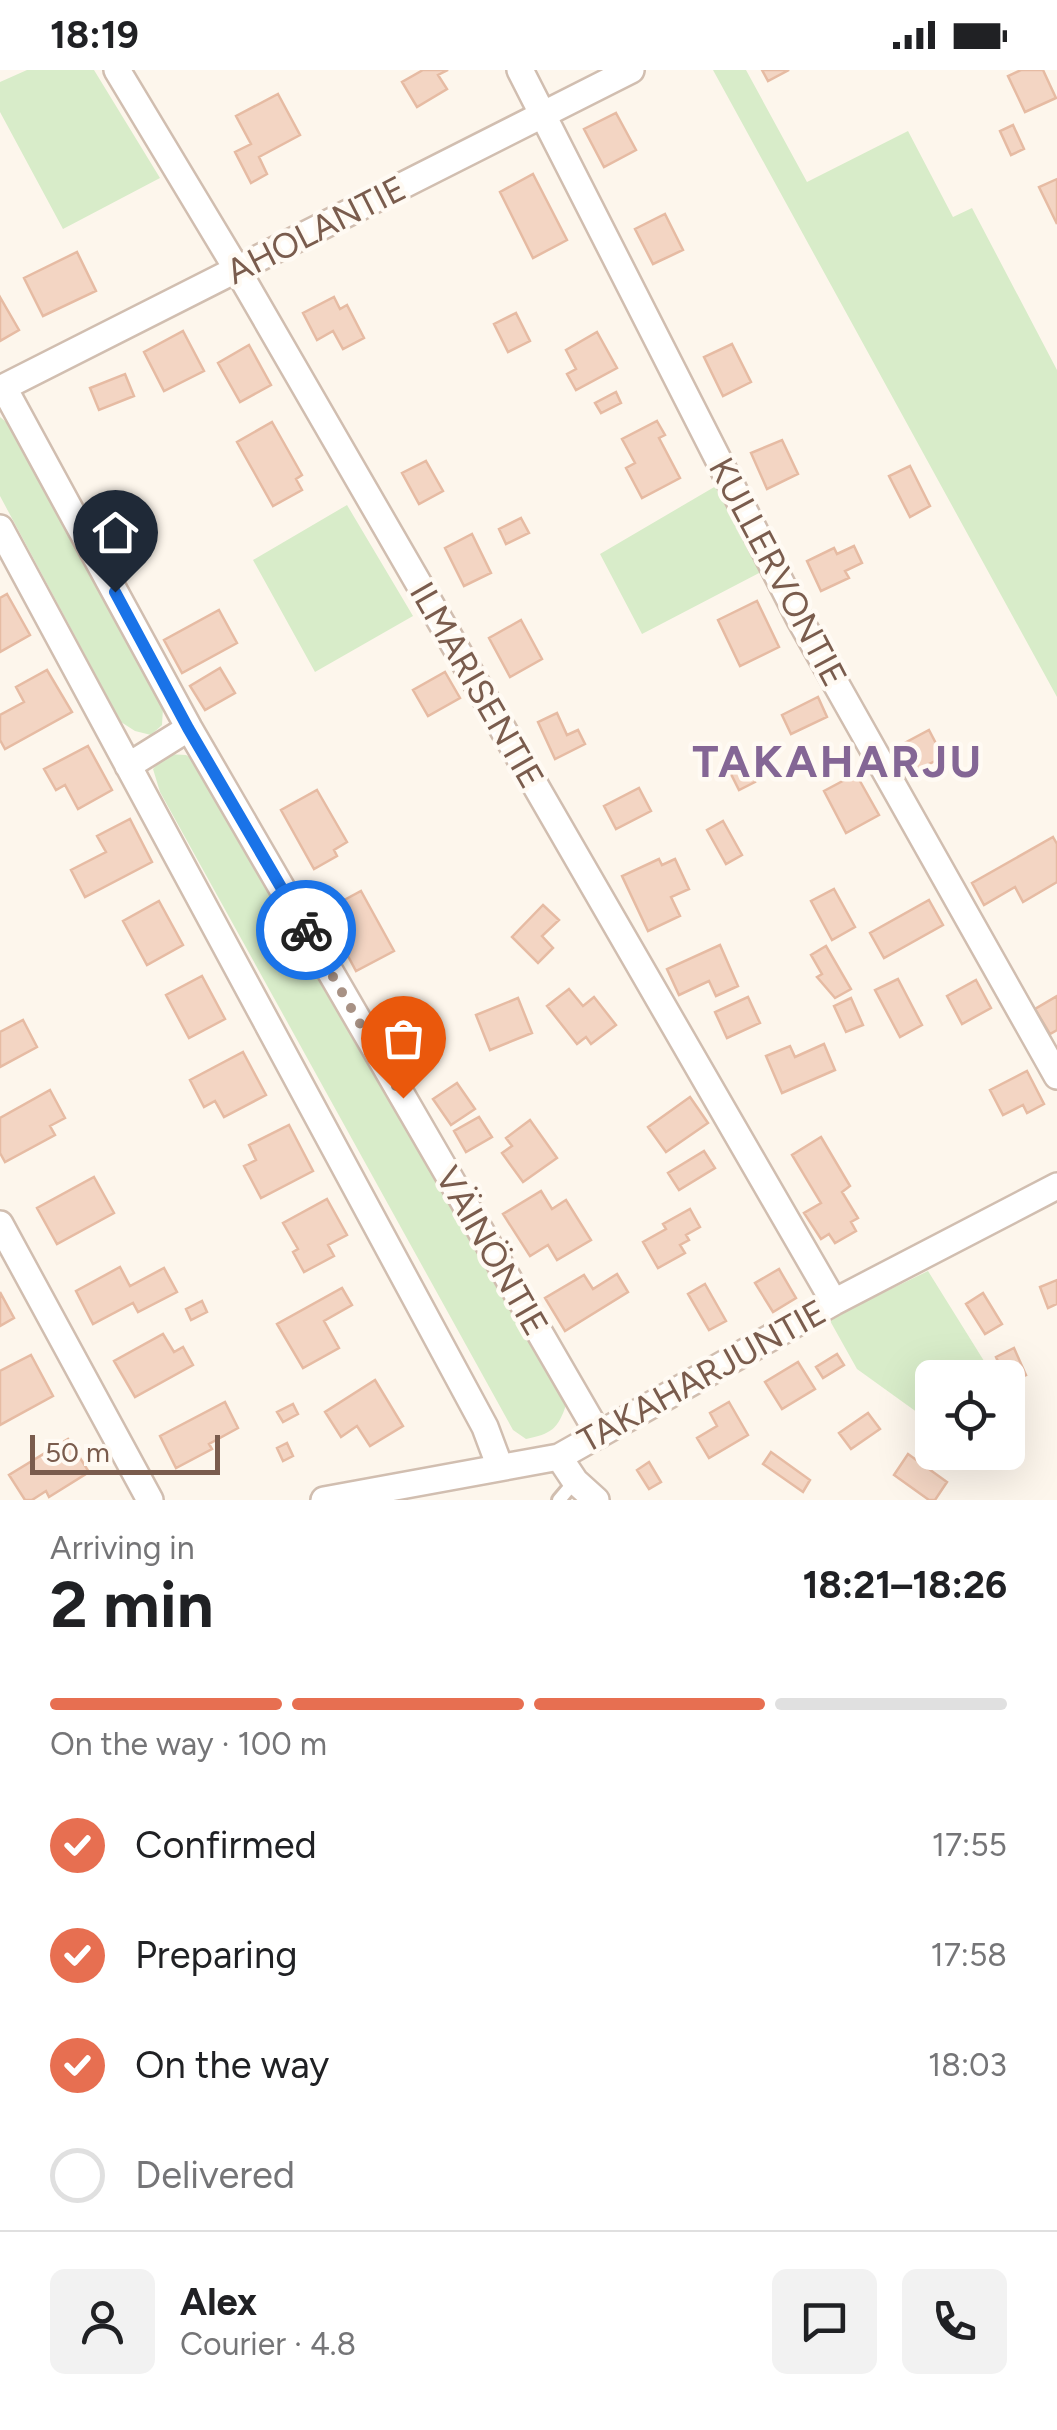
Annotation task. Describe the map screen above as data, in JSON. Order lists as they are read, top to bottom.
{
  "streets": {
    "street": [
      "AHOLANTIE",
      "KULLERVONTIE",
      "ILMARISENTIE",
      "VÄINÖNTIE",
      "TAKAHARJUNTIE"
    ]
  },
  "crossings": [
    ["AHOLANTIE", "KULLERVONTIE"],
    ["AHOLANTIE", "ILMARISENTIE"],
    ["AHOLANTIE", "VÄINÖNTIE"],
    ["ILMARISENTIE", "TAKAHARJUNTIE"],
    ["VÄINÖNTIE", "TAKAHARJUNTIE"]
  ],
  "districts": ["TAKAHARJU"],
  "scale_bar": "50 m",
  "page": {
    "status": "18:19",
    "scale": "50 m",
    "heading": ["2 min", "Arriving in", "18:21–18:26"],
    "panel": ["Alex", "Courier · 4.8"],
    "bar": "On the way · 100 m",
    "list": [
      ["Confirmed", "17:55"],
      ["Preparing", "17:58"],
      ["On the way", "18:03"],
      "Delivered"
    ]
  }
}
